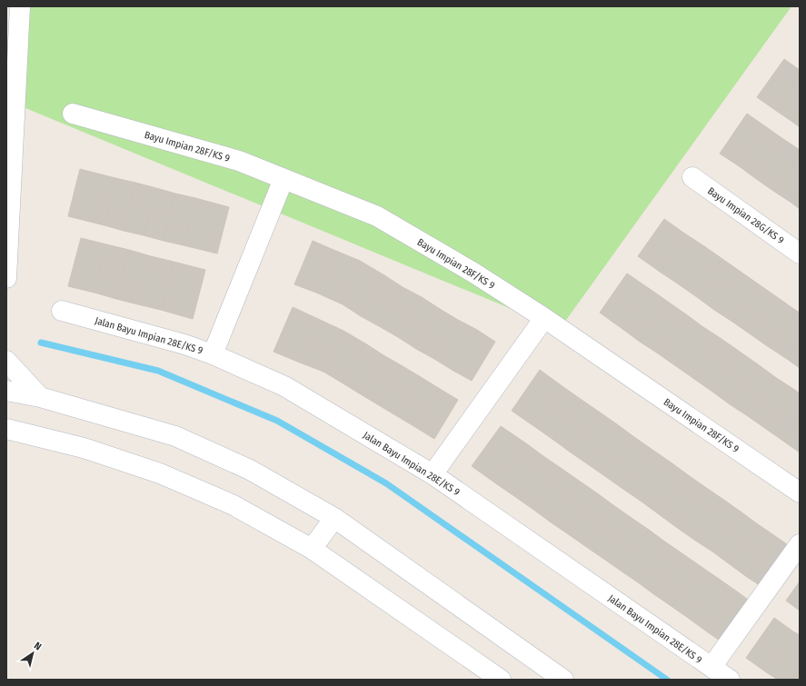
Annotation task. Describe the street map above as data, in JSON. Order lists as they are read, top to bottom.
{
  "streets": {
    "street": ["Bayu Impian 28F/KS 9", "Bayu Impian 28G/KS 9", "Jalan Bayu Impian 28E/KS 9"]
  },
  "north": "top right"
}
